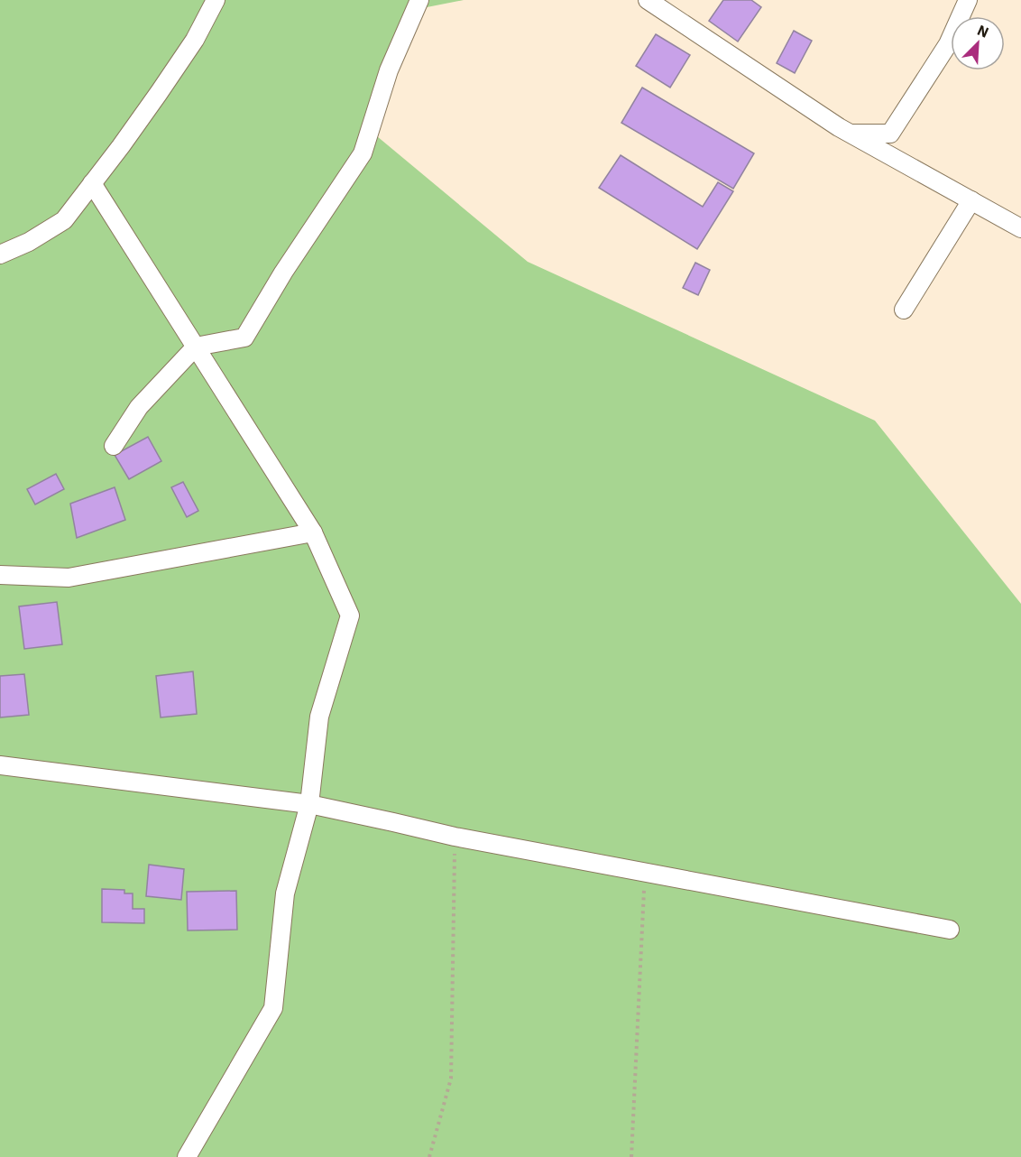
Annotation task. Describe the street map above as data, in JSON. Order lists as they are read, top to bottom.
{
  "north": "top right"
}
